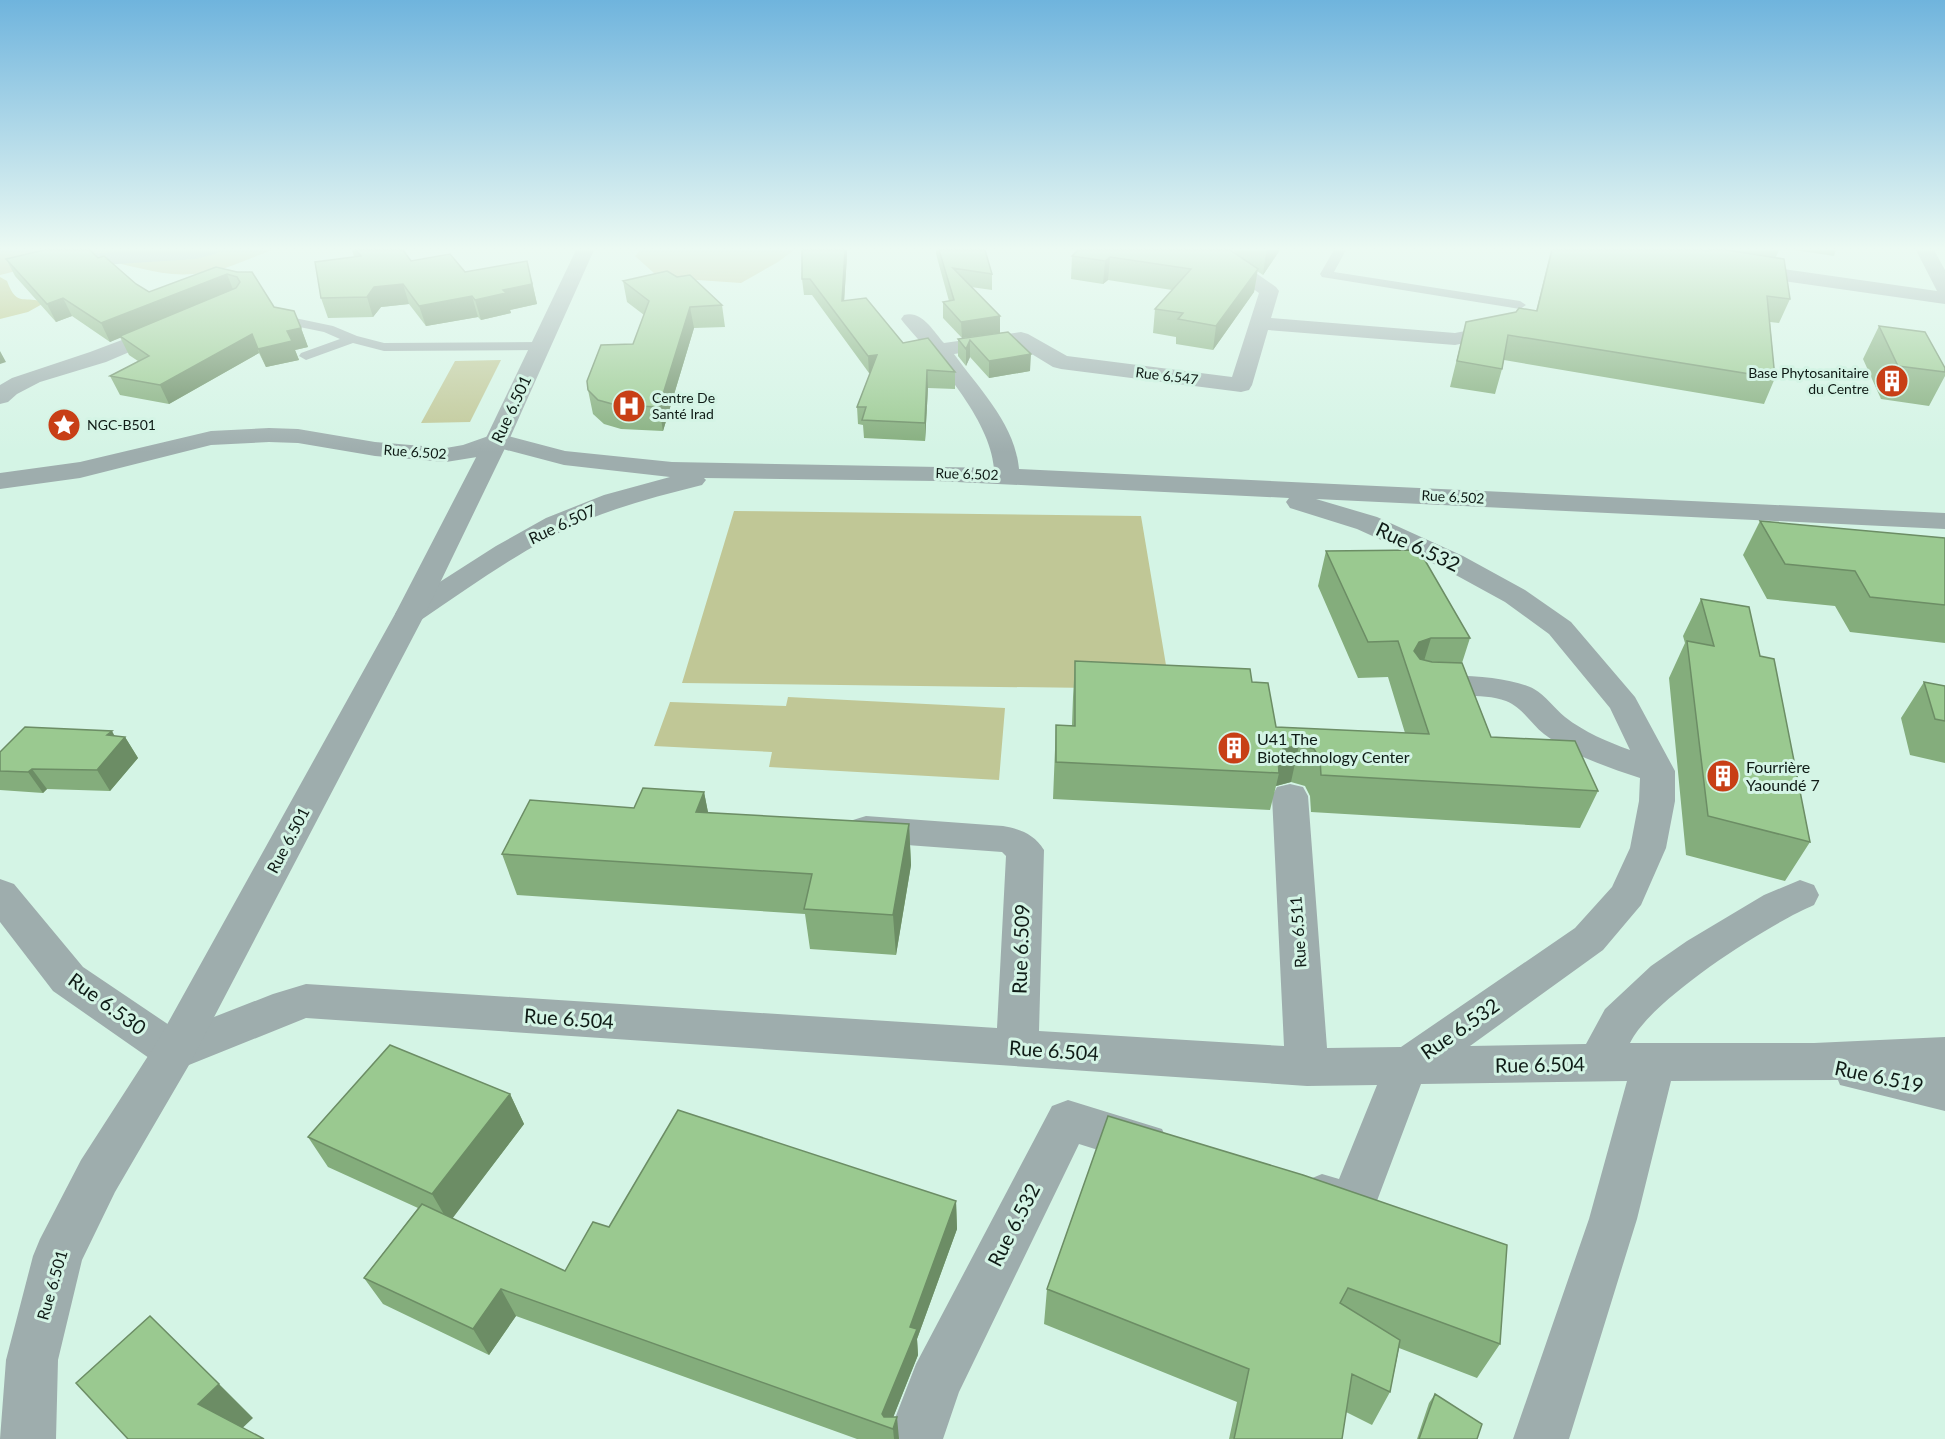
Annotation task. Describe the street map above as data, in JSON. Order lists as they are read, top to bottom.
{
  "streets": {
    "street": [
      "Rue 6.547",
      "Rue 6.501",
      "Rue 6.502",
      "Rue 6.507",
      "Rue 6.532",
      "Rue 6.511",
      "Rue 6.509",
      "Rue 6.530",
      "Rue 6.504",
      "Rue 6.519"
    ]
  },
  "crossings": [
    ["Rue 6.501", "Rue 6.502"],
    ["Rue 6.501", "Rue 6.507"],
    ["Rue 6.501", "Rue 6.530"],
    ["Rue 6.501", "Rue 6.504"],
    ["Rue 6.502", "Rue 6.507"],
    ["Rue 6.502", "Rue 6.532"],
    ["Rue 6.532", "Rue 6.504"],
    ["Rue 6.511", "Rue 6.504"],
    ["Rue 6.509", "Rue 6.504"],
    ["Rue 6.530", "Rue 6.504"],
    ["Rue 6.504", "Rue 6.519"]
  ],
  "places": {
    "building": ["Base Phytosanitaire du Centre", "U41 The Biotechnology Center", "Fourrière Yaoundé 7"],
    "hospital": ["Centre De Santé Irad"],
    "place": ["NGC-B501"]
  }
}
